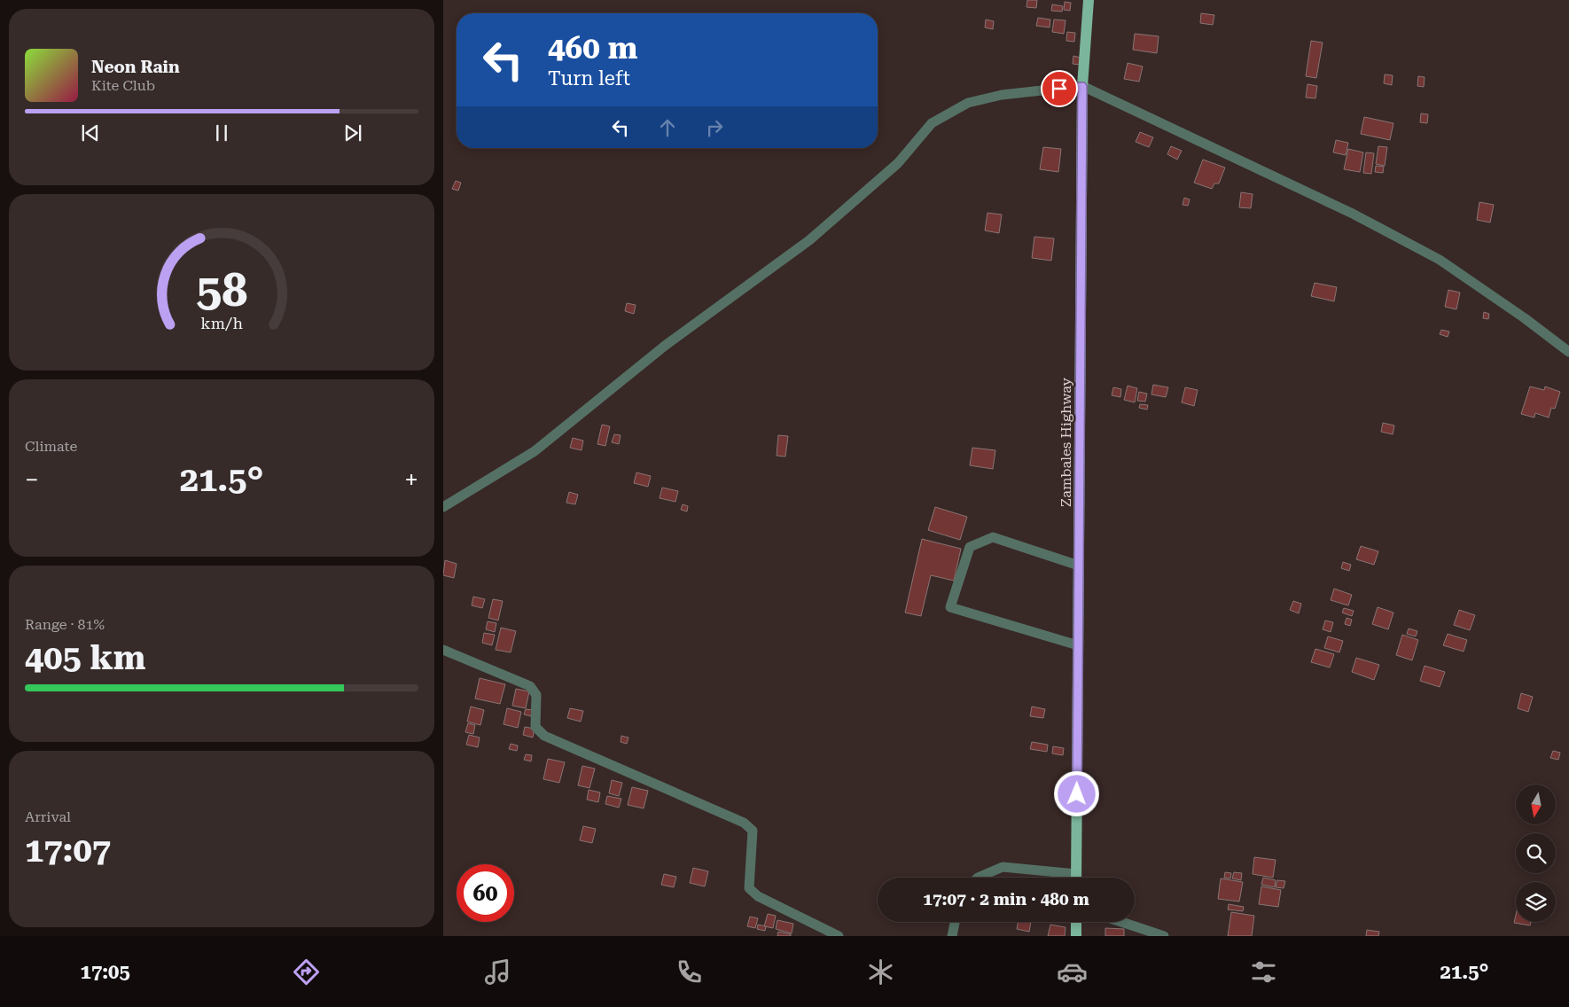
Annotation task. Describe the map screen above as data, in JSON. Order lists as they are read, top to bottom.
{
  "streets": {
    "main road": ["Zambales Highway"]
  },
  "north": "bottom",
  "page": {
    "turn": ["460 m", "Turn left"],
    "song": ["Neon Rain", "Kite Club"],
    "tile": [
      "Climate",
      ["Range · 81%", "405 km"],
      ["Arrival", "17:07"]
    ],
    "heat": ["−", "21.5°", "+"],
    "limit": "60",
    "trip": "17:07 · 2 min · 480 m",
    "tabs": ["17:05", "21.5°"],
    "gauge": ["58", "km/h"]
  }
}
